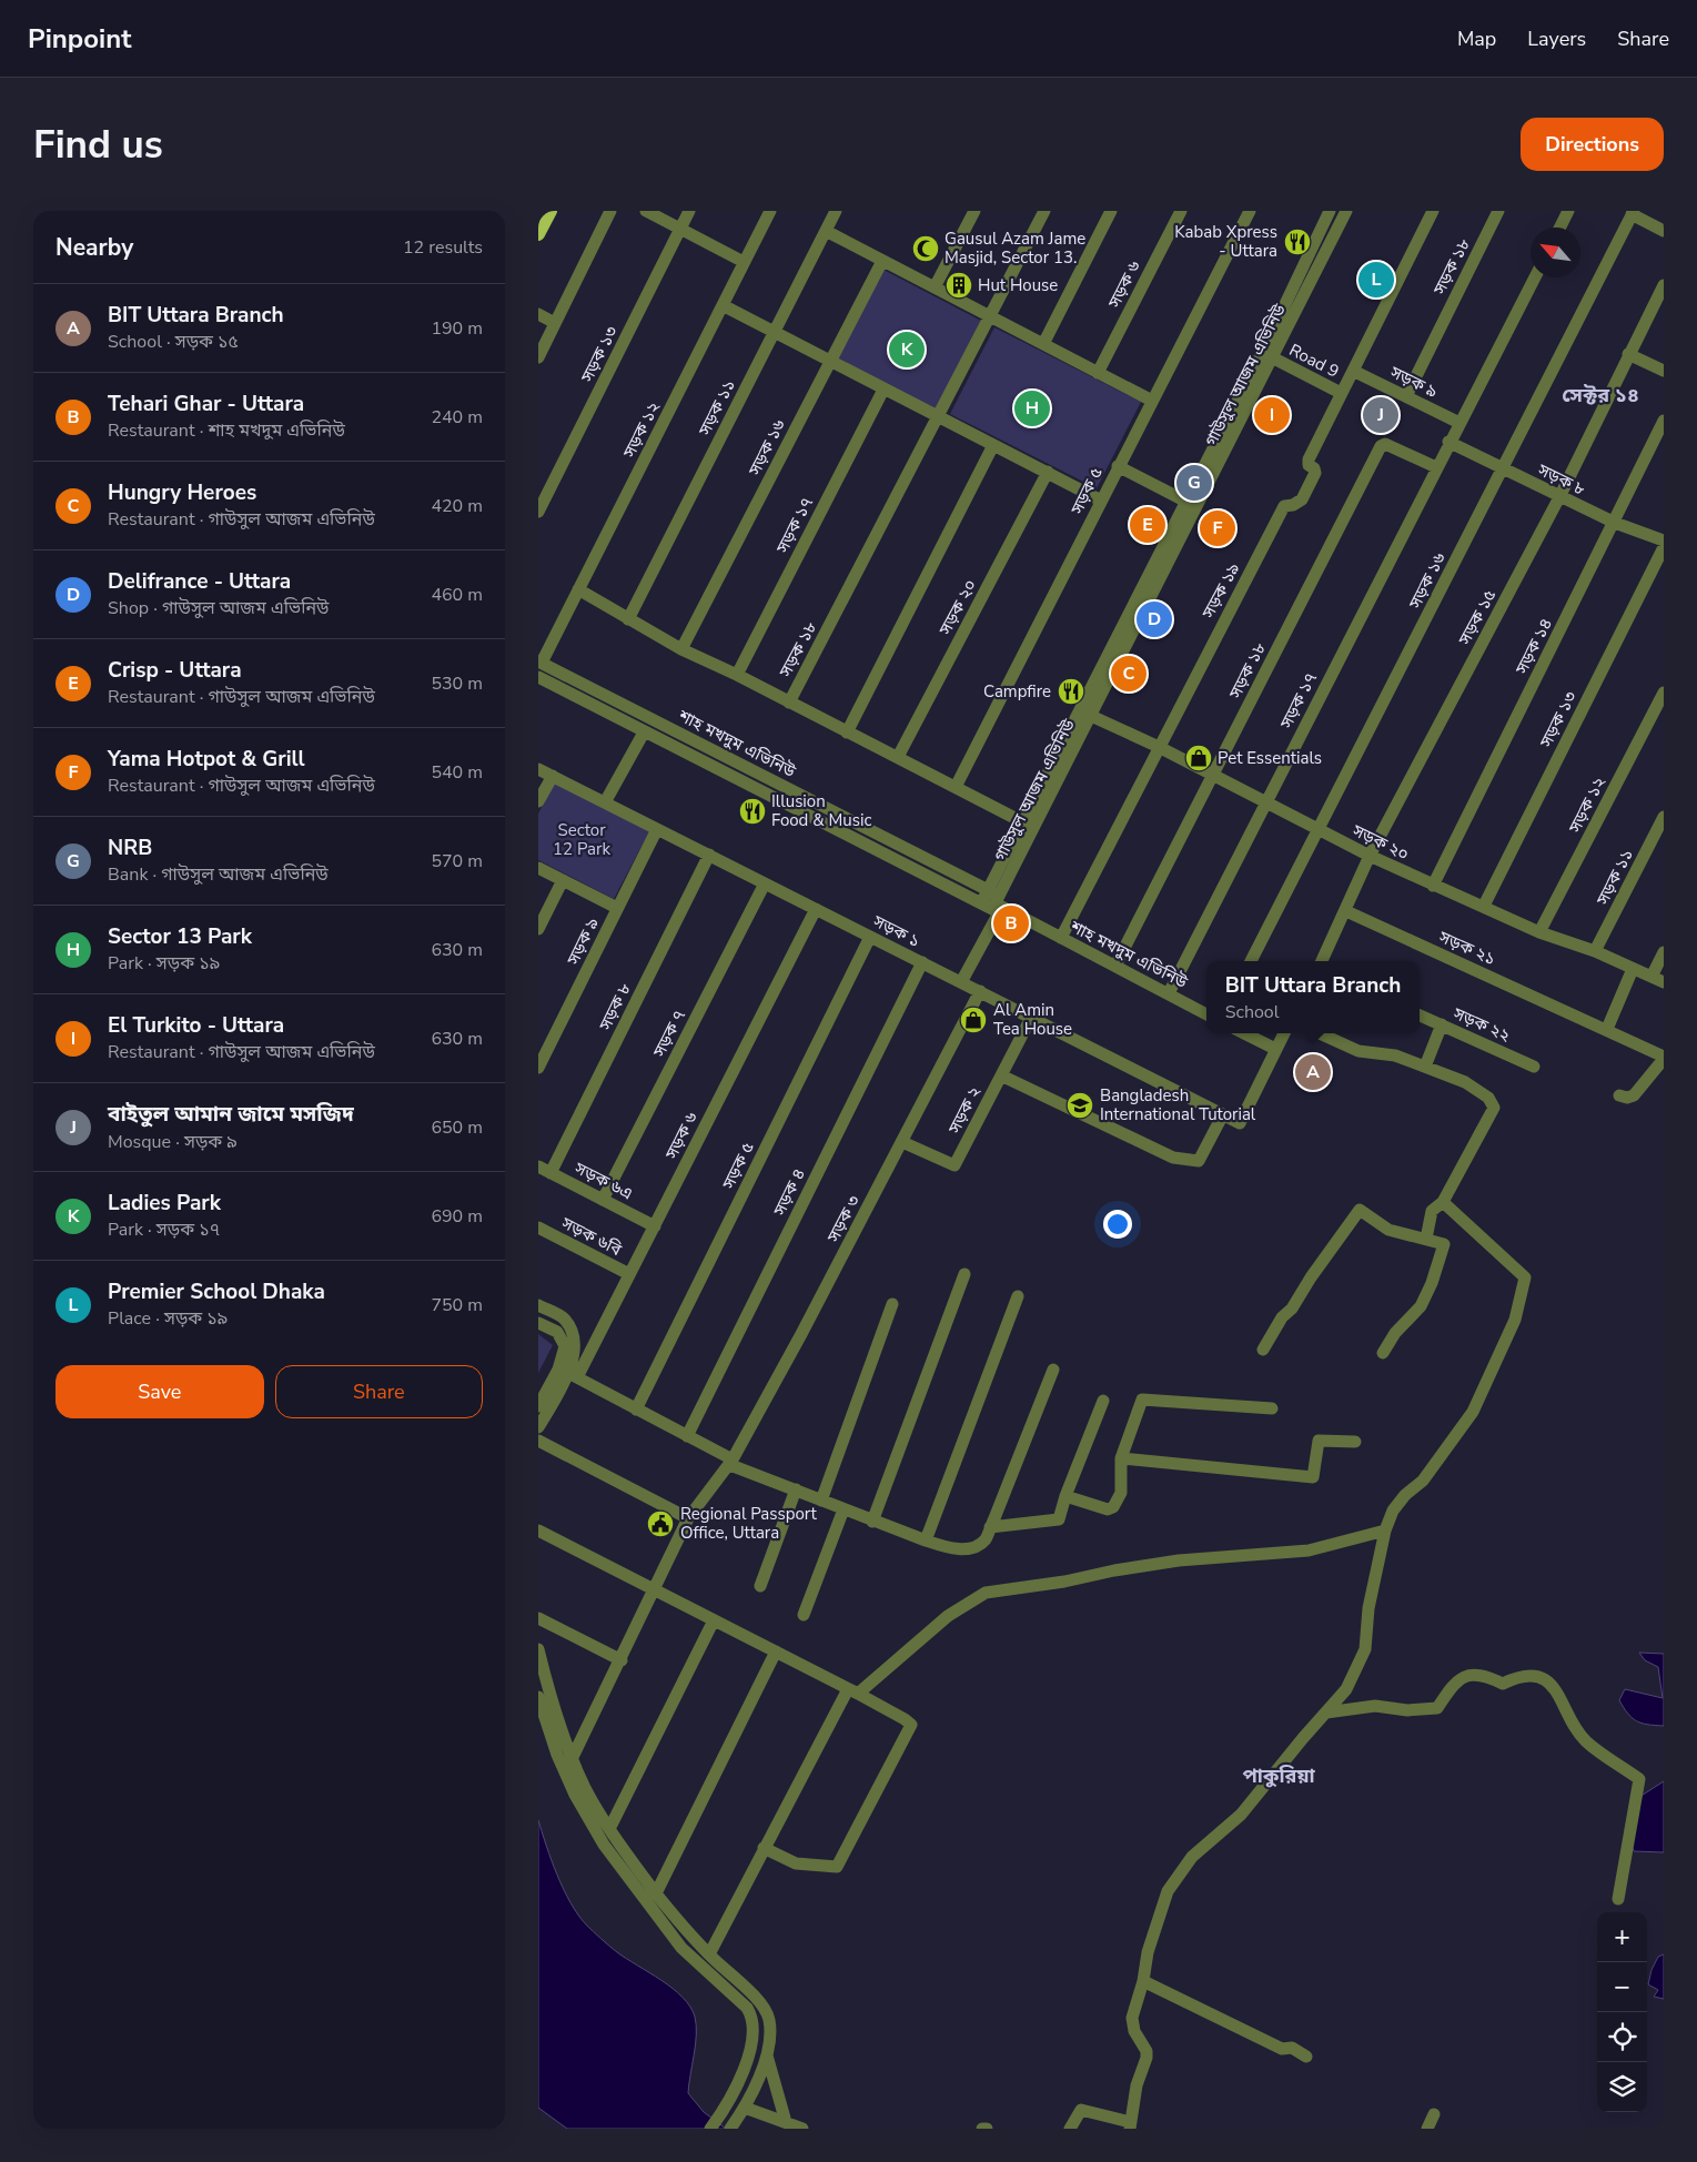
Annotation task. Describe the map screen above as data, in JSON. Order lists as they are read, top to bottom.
{
  "streets": {
    "street": [
      "সড়ক ১৮",
      "সড়ক ৬",
      "সড়ক ১৩",
      "Road 9",
      "গাউসুল আজম এভিনিউ",
      "সড়ক ৯",
      "সড়ক ১১",
      "সড়ক ১২",
      "সড়ক ১৬",
      "সড়ক ৮",
      "সড়ক ৫",
      "সড়ক ১৭",
      "সড়ক ১৯",
      "সড়ক ২০",
      "সড়ক ১৫",
      "সড়ক ১৪",
      "শাহ মখদুম এভিনিউ",
      "সড়ক ১",
      "সড়ক ২১",
      "সড়ক ২২",
      "সড়ক ৭",
      "সড়ক ২",
      "সড়ক ৬এ",
      "সড়ক ৪",
      "সড়ক ৩",
      "সড়ক ৬বি"
    ]
  },
  "crossings": [
    ["সড়ক ১৮", "সড়ক ৯"],
    ["সড়ক ১৮", "সড়ক ১৭"],
    ["সড়ক ১৮", "সড়ক ২০"],
    ["সড়ক ১৮", "শাহ মখদুম এভিনিউ"],
    ["সড়ক ৬", "সড়ক ১"],
    ["সড়ক ৬", "সড়ক ৬এ"],
    ["সড়ক ৬", "সড়ক ৬বি"],
    ["সড়ক ১৩", "সড়ক ২০"],
    ["Road 9", "গাউসুল আজম এভিনিউ"],
    ["Road 9", "সড়ক ১৯"],
    ["গাউসুল আজম এভিনিউ", "সড়ক ২০"],
    ["গাউসুল আজম এভিনিউ", "শাহ মখদুম এভিনিউ"],
    ["সড়ক ৯", "সড়ক ১৭"],
    ["সড়ক ৯", "সড়ক ১৯"],
    ["সড়ক ৯", "সড়ক ১"],
    ["সড়ক ১১", "সড়ক ২০"],
    ["সড়ক ১২", "সড়ক ২০"],
    ["সড়ক ১২", "শাহ মখদুম এভিনিউ"],
    ["সড়ক ১৬", "সড়ক ৮"],
    ["সড়ক ১৬", "সড়ক ২০"],
    ["সড়ক ৮", "সড়ক ১৭"],
    ["সড়ক ৮", "সড়ক ১৫"],
    ["সড়ক ৮", "সড়ক ১৪"],
    ["সড়ক ৮", "সড়ক ১"],
    ["সড়ক ৮", "সড়ক ৬এ"],
    ["সড়ক ৫", "সড়ক ১"],
    ["সড়ক ১৭", "সড়ক ২০"],
    ["সড়ক ১৭", "শাহ মখদুম এভিনিউ"],
    ["সড়ক ১৯", "সড়ক ২০"],
    ["সড়ক ১৯", "শাহ মখদুম এভিনিউ"],
    ["সড়ক ২০", "সড়ক ১৫"],
    ["সড়ক ২০", "সড়ক ১৪"],
    ["সড়ক ১৫", "সড়ক ২১"],
    ["সড়ক ১", "সড়ক ৭"],
    ["সড়ক ১", "সড়ক ২"],
    ["সড়ক ১", "সড়ক ৪"],
    ["সড়ক ১", "সড়ক ৩"],
    ["সড়ক ৭", "সড়ক ৬এ"],
    ["সড়ক ২", "সড়ক ৩"]
  ],
  "districts": ["সেক্টর ১৪", "পাকুরিয়া"],
  "parks": ["Sector 12 Park"],
  "places": {
    "restaurant": ["Kabab Xpress - Uttara", "Campfire", "Illusion Food & Music"],
    "mosque": ["Gausul Azam Jame Masjid, Sector 13."],
    "building": ["Hut House"],
    "shop": ["Pet Essentials", "Al Amin Tea House"],
    "school or university": ["Bangladesh International Tutorial"],
    "public building": ["Regional Passport Office, Uttara"]
  },
  "north": "top left",
  "page": {
    "header": "Pinpoint",
    "nav": ["Map", "Layers", "Share"],
    "buttons": [
      "Directions",
      ["Save", "Share"]
    ],
    "title": "Find us",
    "heading": ["Nearby", "12 results"],
    "pins": [
      "L",
      "K",
      "H",
      "I",
      "J",
      "G",
      "E",
      "F",
      "D",
      "C",
      "B",
      "A"
    ],
    "list": [
      {
        "mark": "A",
        "name": "BIT Uttara Branch",
        "note": "School · সড়ক ১৫",
        "value": "190 m"
      },
      {
        "mark": "B",
        "name": "Tehari Ghar - Uttara",
        "note": "Restaurant · শাহ মখদুম এভিনিউ",
        "value": "240 m"
      },
      {
        "mark": "C",
        "name": "Hungry Heroes",
        "note": "Restaurant · গাউসুল আজম এভিনিউ",
        "value": "420 m"
      },
      {
        "mark": "D",
        "name": "Delifrance - Uttara",
        "note": "Shop · গাউসুল আজম এভিনিউ",
        "value": "460 m"
      },
      {
        "mark": "E",
        "name": "Crisp - Uttara",
        "note": "Restaurant · গাউসুল আজম এভিনিউ",
        "value": "530 m"
      },
      {
        "mark": "F",
        "name": "Yama Hotpot & Grill",
        "note": "Restaurant · গাউসুল আজম এভিনিউ",
        "value": "540 m"
      },
      {
        "mark": "G",
        "name": "NRB",
        "note": "Bank · গাউসুল আজম এভিনিউ",
        "value": "570 m"
      },
      {
        "mark": "H",
        "name": "Sector 13 Park",
        "note": "Park · সড়ক ১৯",
        "value": "630 m"
      },
      {
        "mark": "I",
        "name": "El Turkito - Uttara",
        "note": "Restaurant · গাউসুল আজম এভিনিউ",
        "value": "630 m"
      },
      {
        "mark": "J",
        "name": "বাইতুল আমান জামে মসজিদ",
        "note": "Mosque · সড়ক ৯",
        "value": "650 m"
      },
      {
        "mark": "K",
        "name": "Ladies Park",
        "note": "Park · সড়ক ১৭",
        "value": "690 m"
      },
      {
        "mark": "L",
        "name": "Premier School Dhaka",
        "note": "Place · সড়ক ১৯",
        "value": "750 m"
      }
    ],
    "popup": ["BIT Uttara Branch", "School"],
    "map_buttons": ["+", "−"]
  }
}
